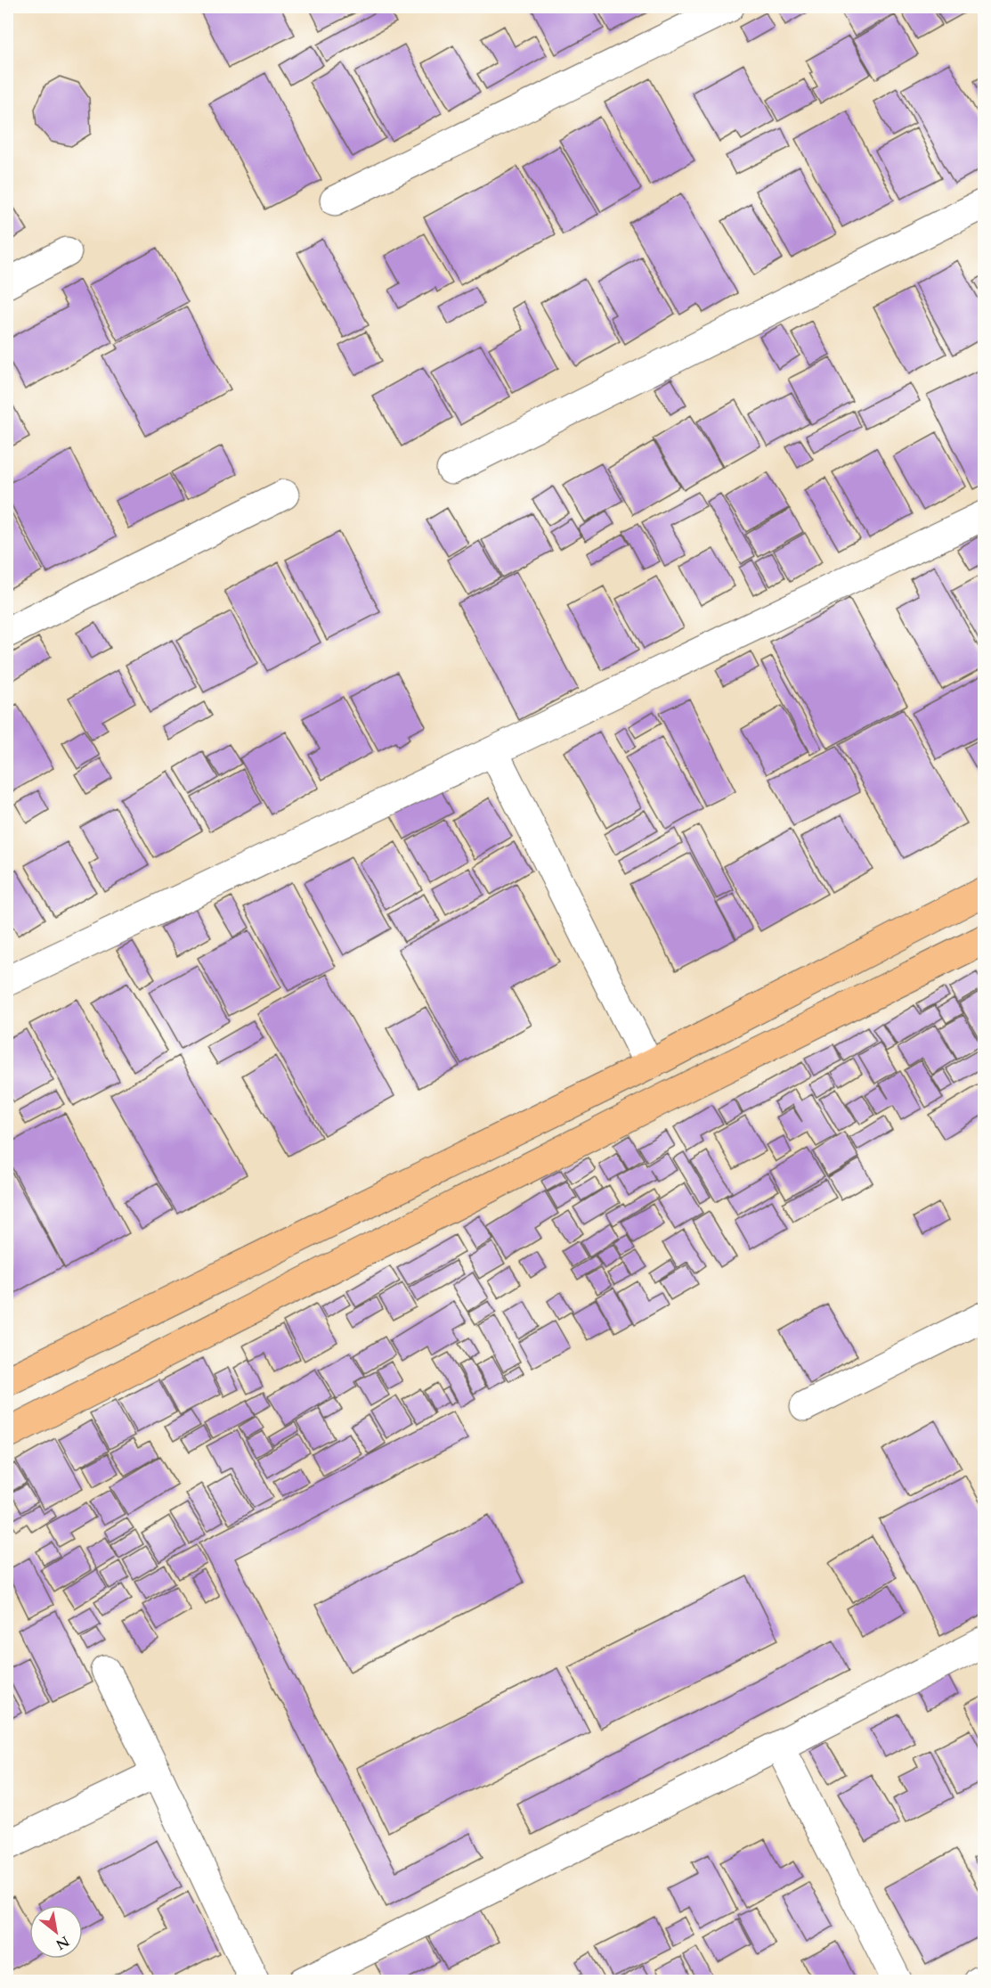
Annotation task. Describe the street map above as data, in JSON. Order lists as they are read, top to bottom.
{
  "north": "bottom right"
}
